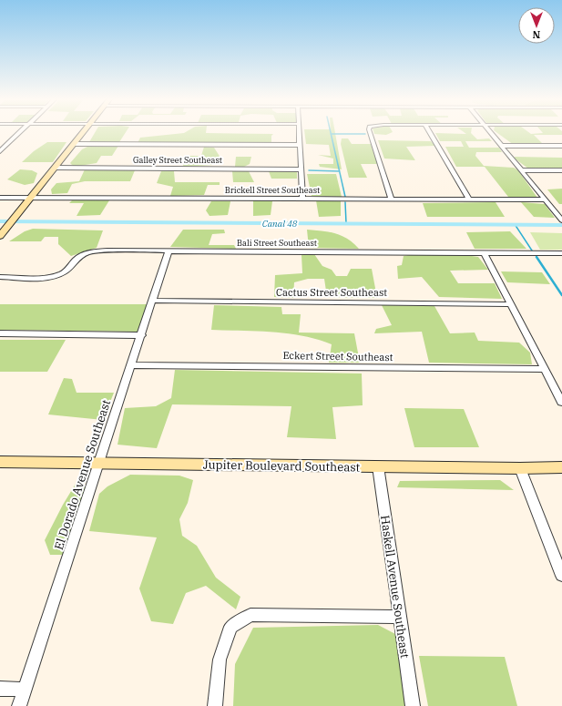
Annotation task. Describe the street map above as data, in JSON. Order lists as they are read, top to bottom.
{
  "streets": {
    "street": [
      "Galley Street Southeast",
      "Brickell Street Southeast",
      "Bali Street Southeast",
      "Cactus Street Southeast",
      "Eckert Street Southeast",
      "Jupiter Boulevard Southeast",
      "El Dorado Avenue Southeast",
      "Haskell Avenue Southeast"
    ]
  },
  "crossings": [
    ["Bali Street Southeast", "El Dorado Avenue Southeast"],
    ["Cactus Street Southeast", "El Dorado Avenue Southeast"],
    ["Eckert Street Southeast", "El Dorado Avenue Southeast"],
    ["Jupiter Boulevard Southeast", "El Dorado Avenue Southeast"],
    ["Jupiter Boulevard Southeast", "Haskell Avenue Southeast"]
  ],
  "water": ["Canal 48"],
  "north": "bottom"
}
